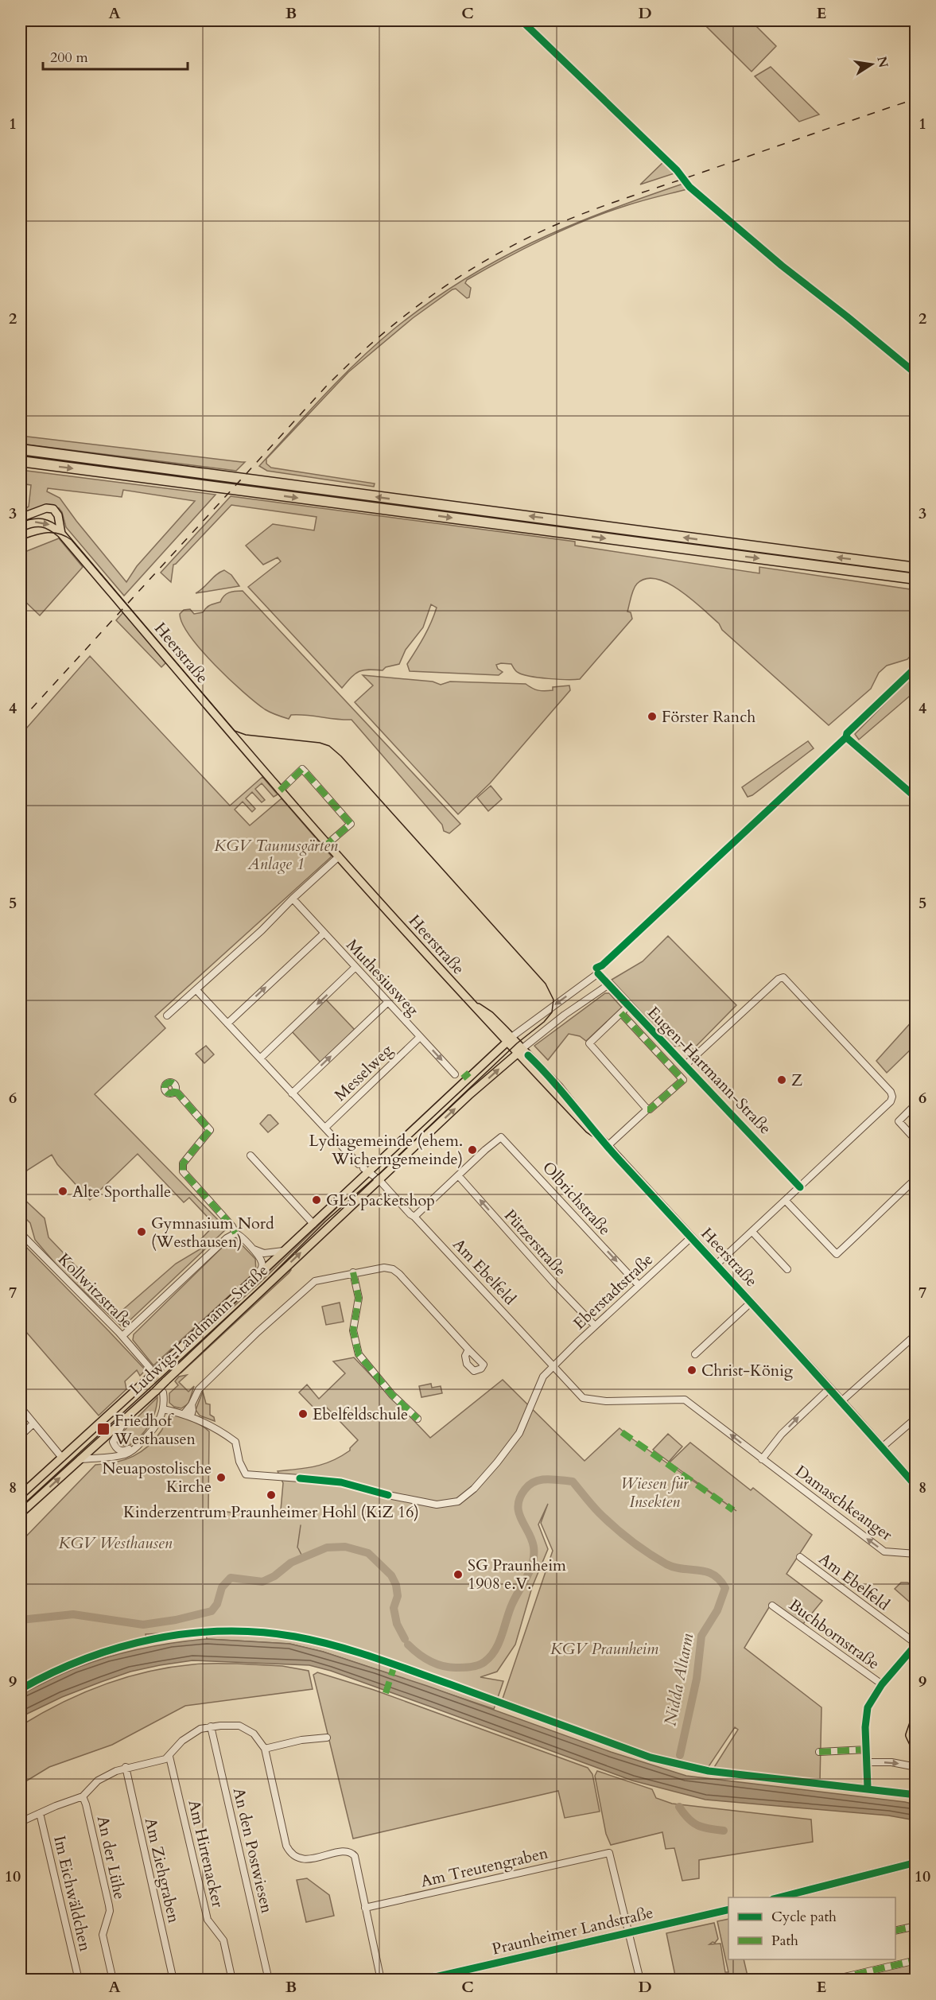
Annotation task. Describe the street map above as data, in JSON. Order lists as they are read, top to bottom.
{
  "streets": {
    "main road": ["Heerstraße", "Ludwig-Landmann-Straße", "Praunheimer Landstraße"],
    "street": [
      "Muthesiusweg",
      "Eugen-Hartmann-Straße",
      "Messelweg",
      "Olbrichstraße",
      "Pützerstraße",
      "Am Ebelfeld",
      "Kollwitzstraße",
      "Eberstadtstraße",
      "Damaschkeanger",
      "Buchbornstraße",
      "An den Postwiesen",
      "Am Hirtenacker",
      "An der Lühe",
      "Am Treutengraben",
      "Am Ziehgraben",
      "Im Eichwäldchen"
    ]
  },
  "crossings": [
    ["Heerstraße", "Eugen-Hartmann-Straße"],
    ["Heerstraße", "Eberstadtstraße"],
    ["Heerstraße", "Ludwig-Landmann-Straße"],
    ["Muthesiusweg", "Messelweg"],
    ["Muthesiusweg", "Ludwig-Landmann-Straße"],
    ["Eugen-Hartmann-Straße", "Ludwig-Landmann-Straße"],
    ["Messelweg", "Am Ebelfeld"],
    ["Olbrichstraße", "Pützerstraße"],
    ["Olbrichstraße", "Eberstadtstraße"],
    ["Pützerstraße", "Eberstadtstraße"],
    ["Am Ebelfeld", "Eberstadtstraße"],
    ["Am Ebelfeld", "Ludwig-Landmann-Straße"],
    ["Am Ebelfeld", "Damaschkeanger"],
    ["Kollwitzstraße", "Ludwig-Landmann-Straße"],
    ["Am Treutengraben", "Praunheimer Landstraße"]
  ],
  "one_way": ["Olbrichstraße", "Pützerstraße", "Damaschkeanger"],
  "water": ["Nidda Altarm"],
  "parks": [
    "KGV Taunusgärten Anlage 1",
    "Wiesen für Insekten",
    "KGV Westhausen",
    "KGV Praunheim"
  ],
  "places": {
    "other": [
      "Förster Ranch",
      "Z",
      "Lydiagemeinde (ehem. Wicherngemeinde)",
      "Alte Sporthalle",
      "GLS packetshop",
      "Gymnasium Nord (Westhausen)",
      "Christ-König",
      "Ebelfeldschule",
      "Neuapostolische Kirche",
      "Kinderzentrum Praunheimer Hohl (KiZ 16)",
      "SG Praunheim 1908 e.V."
    ],
    "transit": ["Friedhof Westhausen"]
  },
  "legend": ["Cycle path", "Path"],
  "scale_bar": "200 m",
  "north": "right",
  "grid": {
    "columns": [
      "A",
      "B",
      "C",
      "D",
      "E"
    ],
    "rows": [
      "1",
      "2",
      "3",
      "4",
      "5",
      "6",
      "7",
      "8",
      "9",
      "10"
    ]
  }
}
